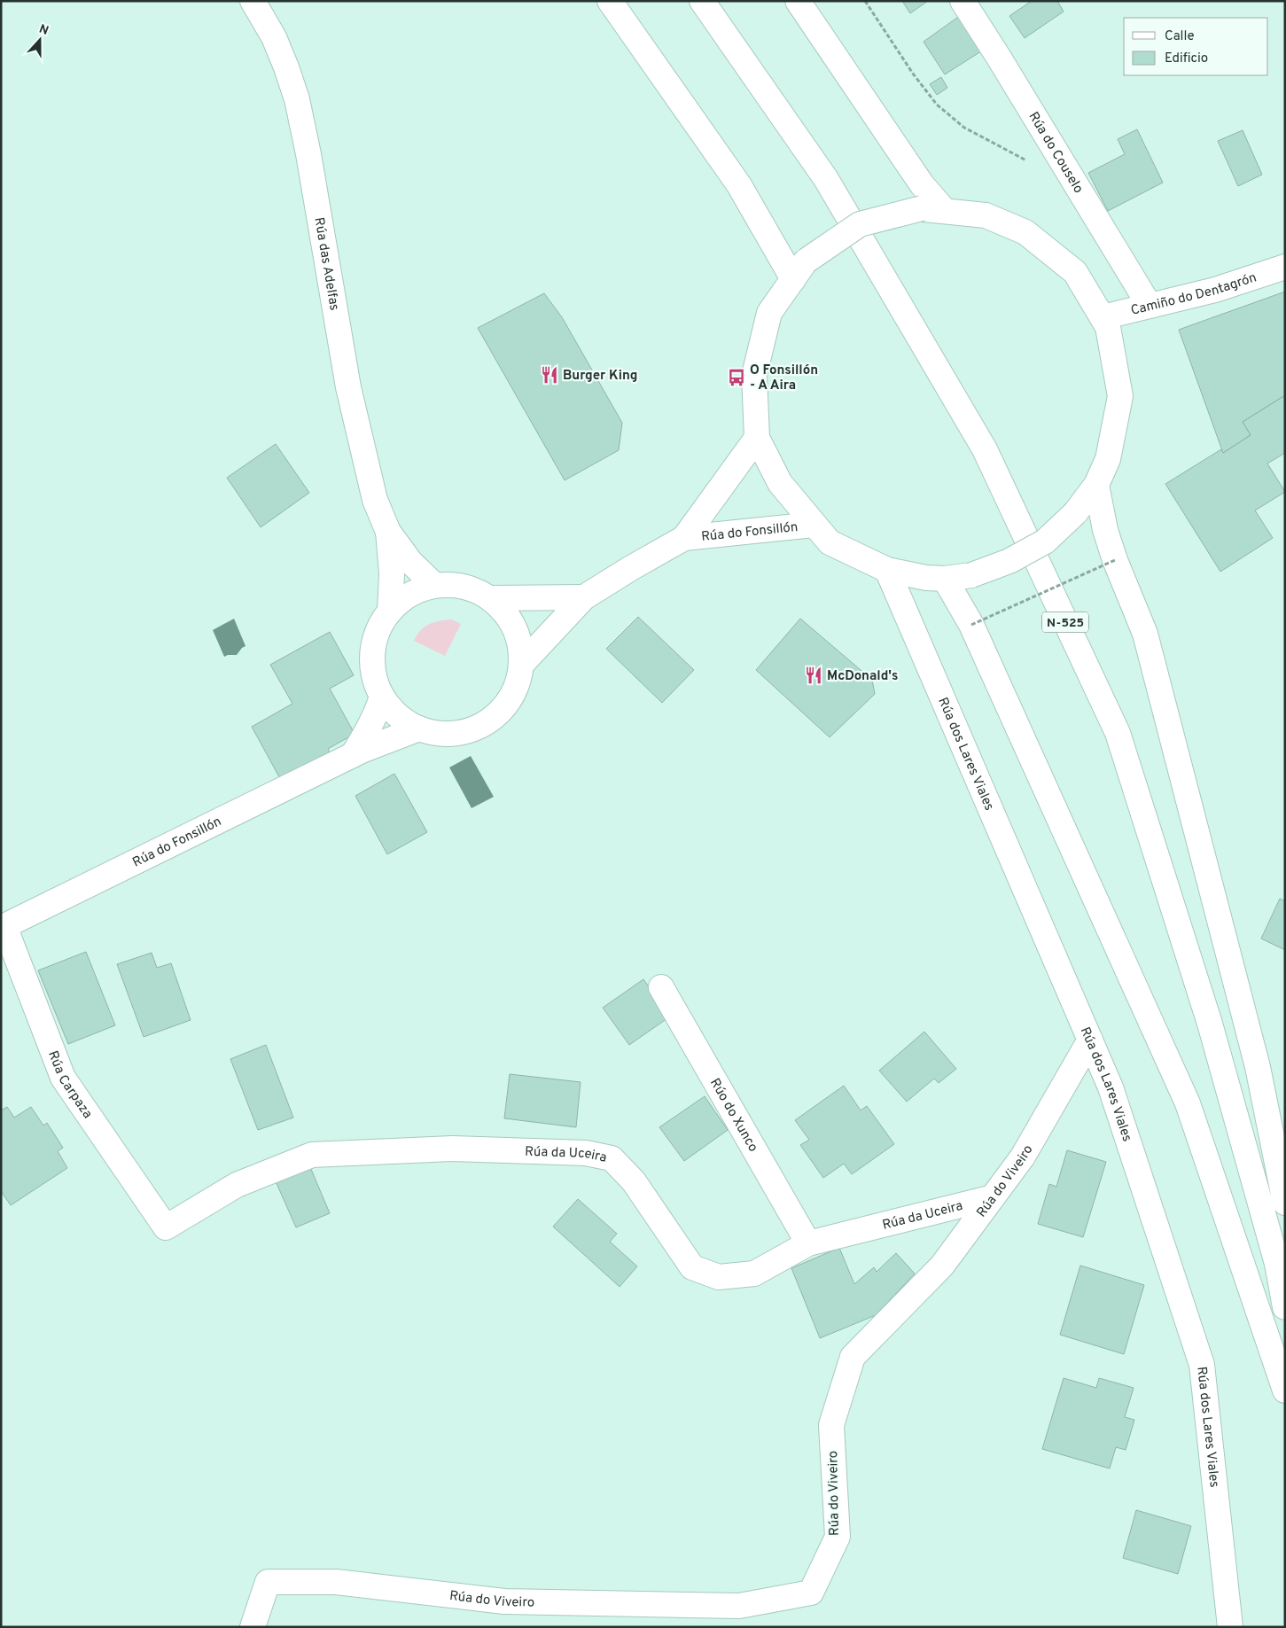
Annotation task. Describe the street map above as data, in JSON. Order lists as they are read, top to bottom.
{
  "streets": {
    "main road": [
      "Rúa do Couselo",
      "Rúa das Adelfas",
      "Camiño do Dentagrón",
      "Rúa do Fonsillón",
      "N-525",
      "Rúa dos Lares Viales",
      "Rúa Carpaza",
      "Rúo do Xunco",
      "Rúa da Uceira",
      "Rúa do Viveiro"
    ]
  },
  "crossings": [
    ["Rúa do Couselo", "Camiño do Dentagrón"],
    ["Rúa das Adelfas", "Rúa do Fonsillón"],
    ["Rúa do Fonsillón", "Rúa Carpaza"],
    ["Rúa dos Lares Viales", "Rúa do Viveiro"],
    ["Rúa Carpaza", "Rúa da Uceira"],
    ["Rúo do Xunco", "Rúa da Uceira"],
    ["Rúa da Uceira", "Rúa do Viveiro"]
  ],
  "places": {
    "restaurant": ["Burger King", "McDonald's"],
    "bus stop": ["O Fonsillón - A Aira"]
  },
  "legend": ["Calle", "Edificio"],
  "north": "top"
}
